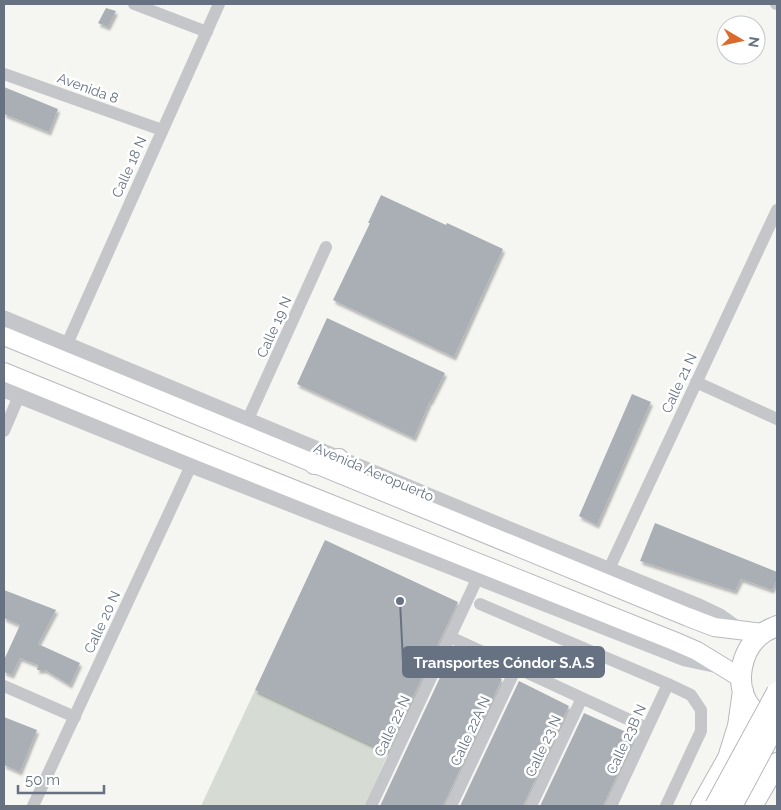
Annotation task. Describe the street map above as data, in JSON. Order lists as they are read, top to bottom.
{
  "streets": {
    "main road": ["Avenida Aeropuerto"],
    "street": [
      "Avenida 8",
      "Calle 18 N",
      "Calle 19 N",
      "Calle 21 N",
      "Calle 20 N",
      "Calle 22 N",
      "Calle 22A N",
      "Calle 23B N",
      "Calle 23 N"
    ]
  },
  "crossings": [
    ["Avenida 8", "Calle 18 N"],
    ["Calle 18 N", "Avenida Aeropuerto"],
    ["Calle 19 N", "Avenida Aeropuerto"],
    ["Calle 21 N", "Avenida Aeropuerto"]
  ],
  "places": ["Transportes Cóndor S.A.S"],
  "scale_bar": "50 m",
  "north": "right"
}
